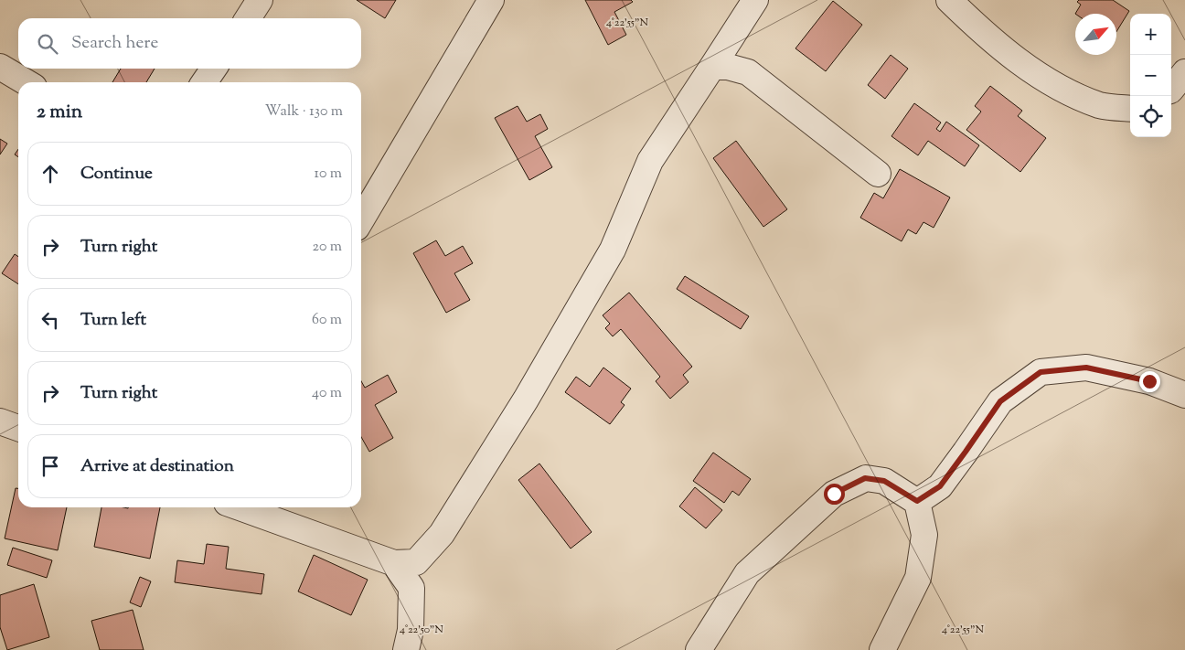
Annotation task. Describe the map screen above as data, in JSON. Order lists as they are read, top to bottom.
{
  "north": "top right",
  "page": {
    "map_buttons": ["+", "−"],
    "search": "Search here",
    "heading": ["2 min", "Walk · 130 m"],
    "list": [
      ["Continue", "10 m"],
      ["Turn right", "20 m"],
      ["Turn left", "60 m"],
      ["Turn right", "40 m"],
      "Arrive at destination"
    ]
  },
  "coordinates": ["4°22'55\"N", "4°22'50\"N"]
}
